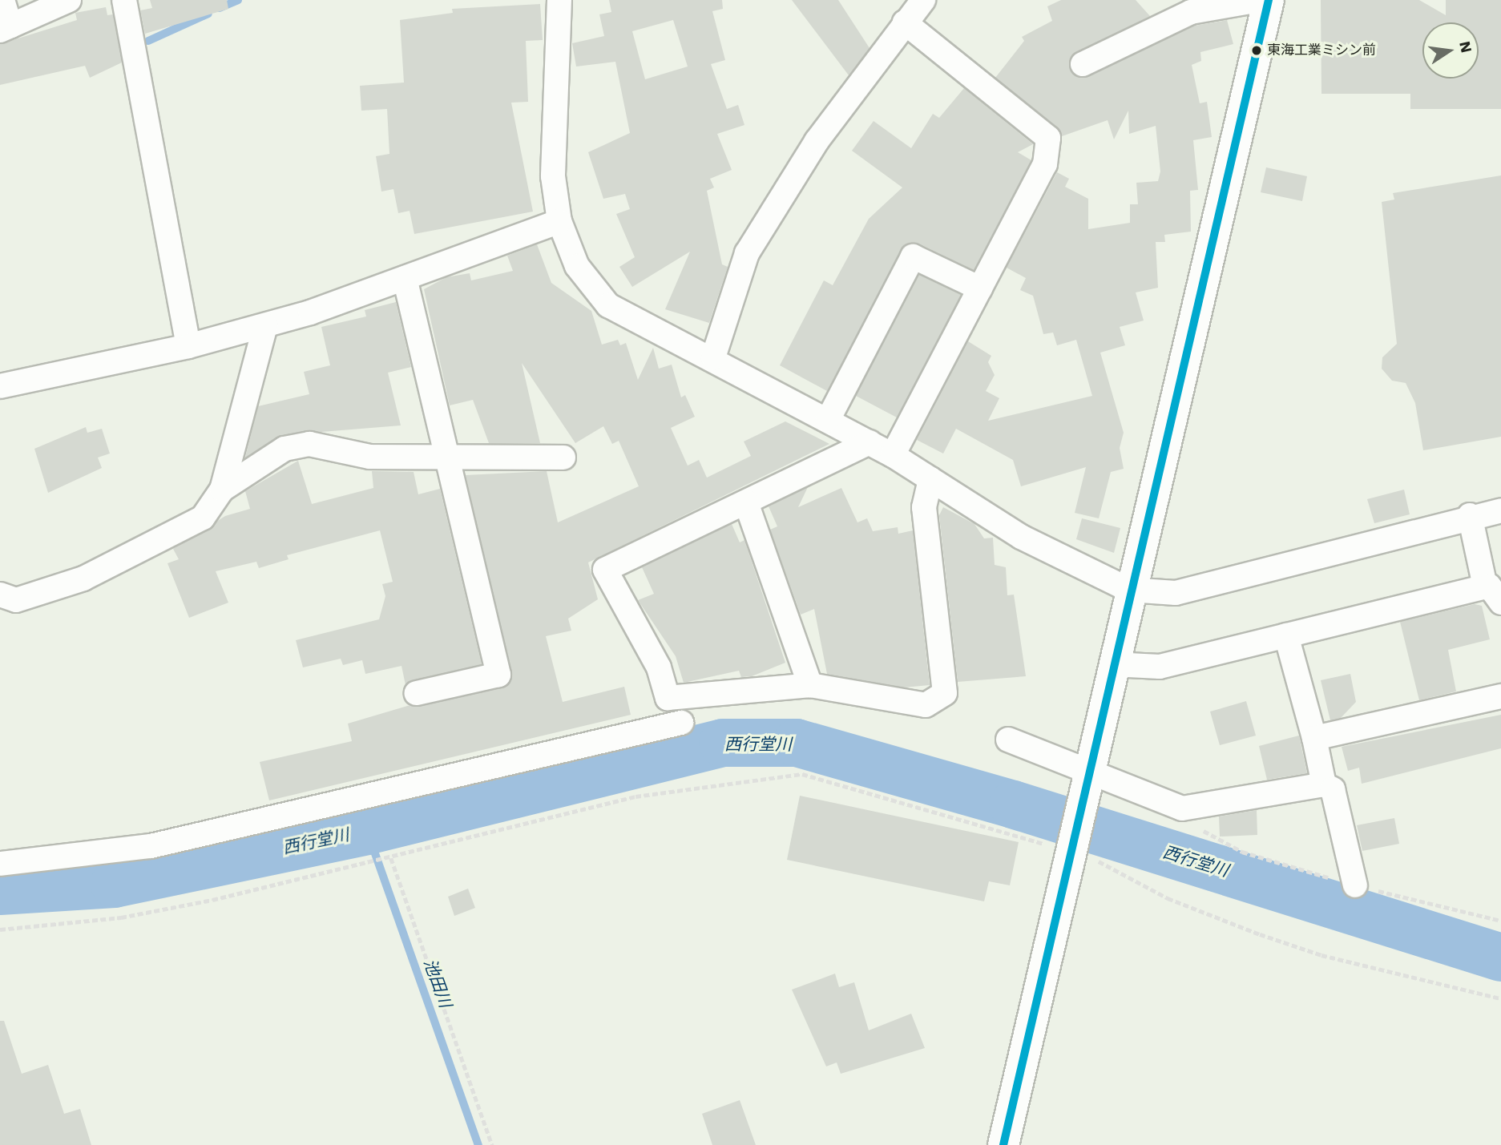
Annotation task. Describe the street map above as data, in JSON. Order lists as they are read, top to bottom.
{
  "water": ["西行堂川", "池田川"],
  "places": ["東海工業ミシン前"],
  "north": "right"
}
